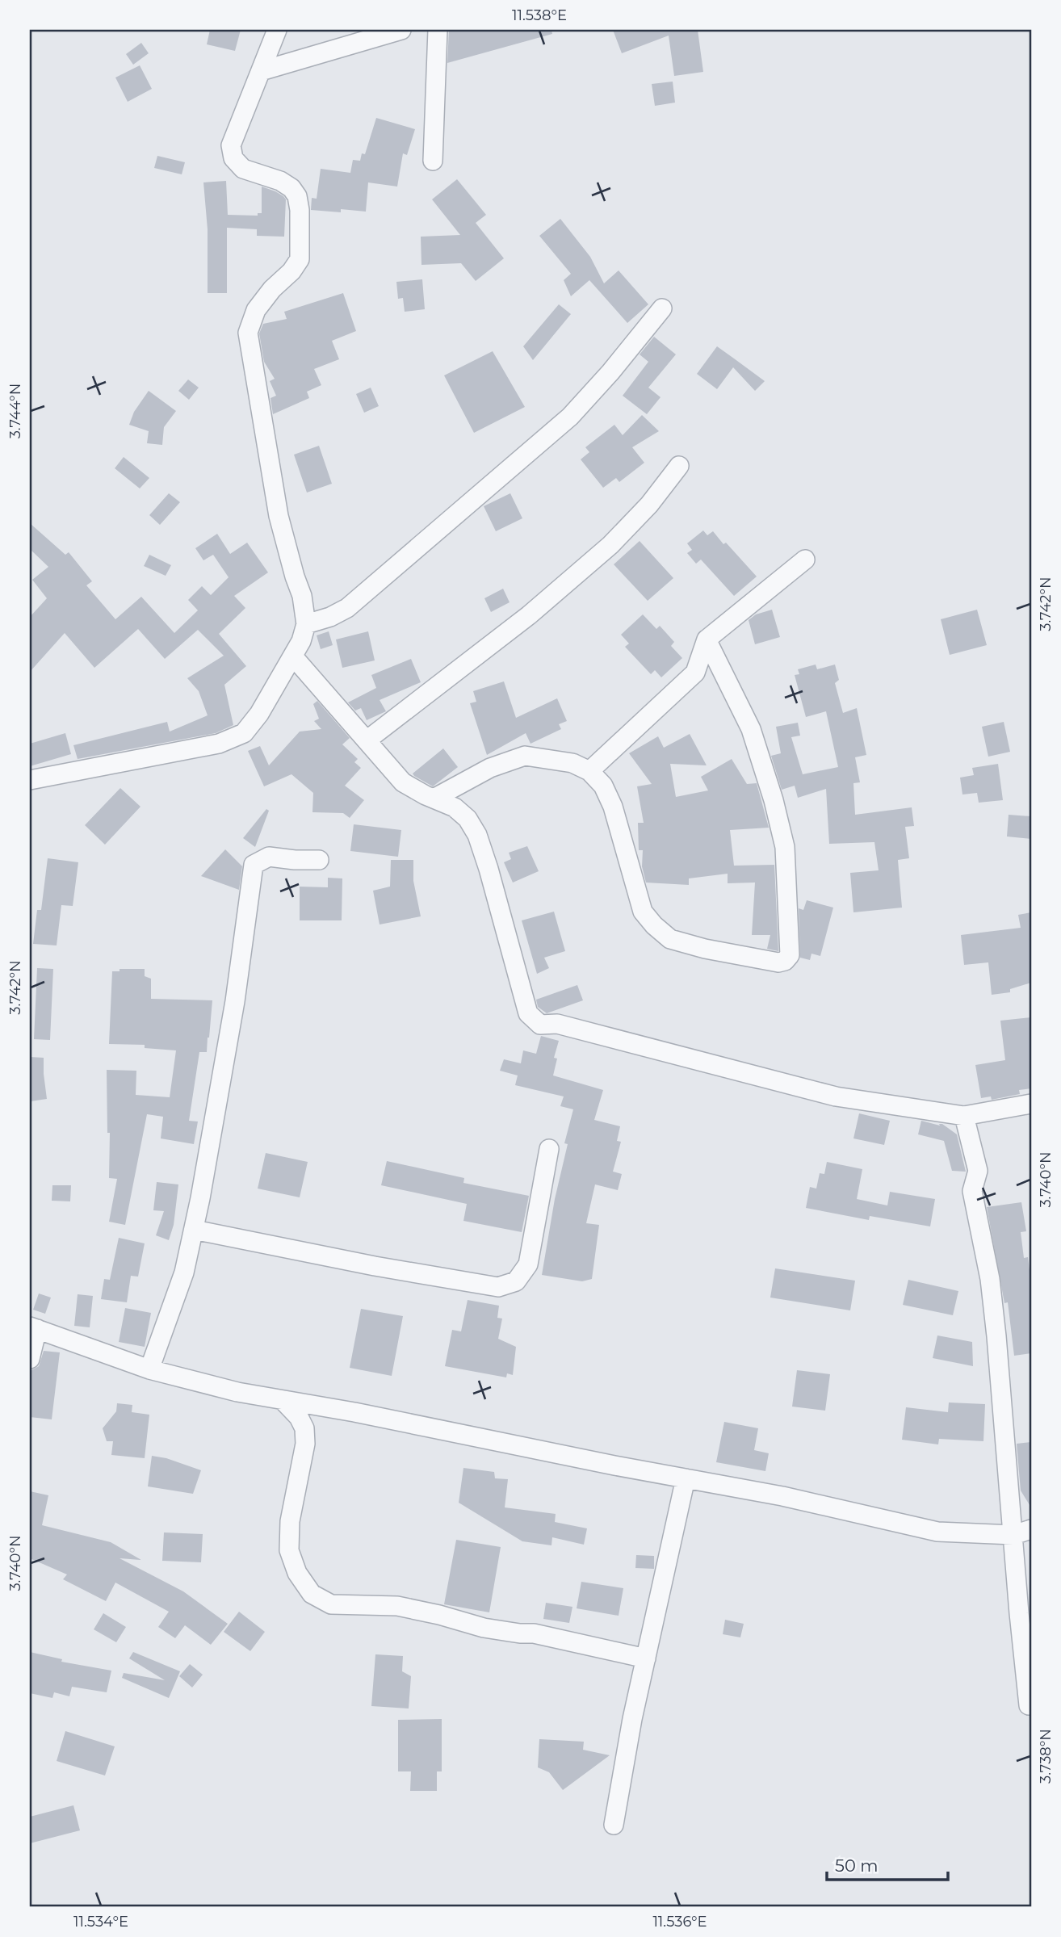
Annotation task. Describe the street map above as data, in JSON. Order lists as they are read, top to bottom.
{
  "scale_bar": "50 m",
  "coordinates": [
    "11.538°E",
    "3.744°N",
    "3.742°N",
    "3.740°N",
    "3.738°N",
    "11.534°E",
    "11.536°E"
  ]
}
